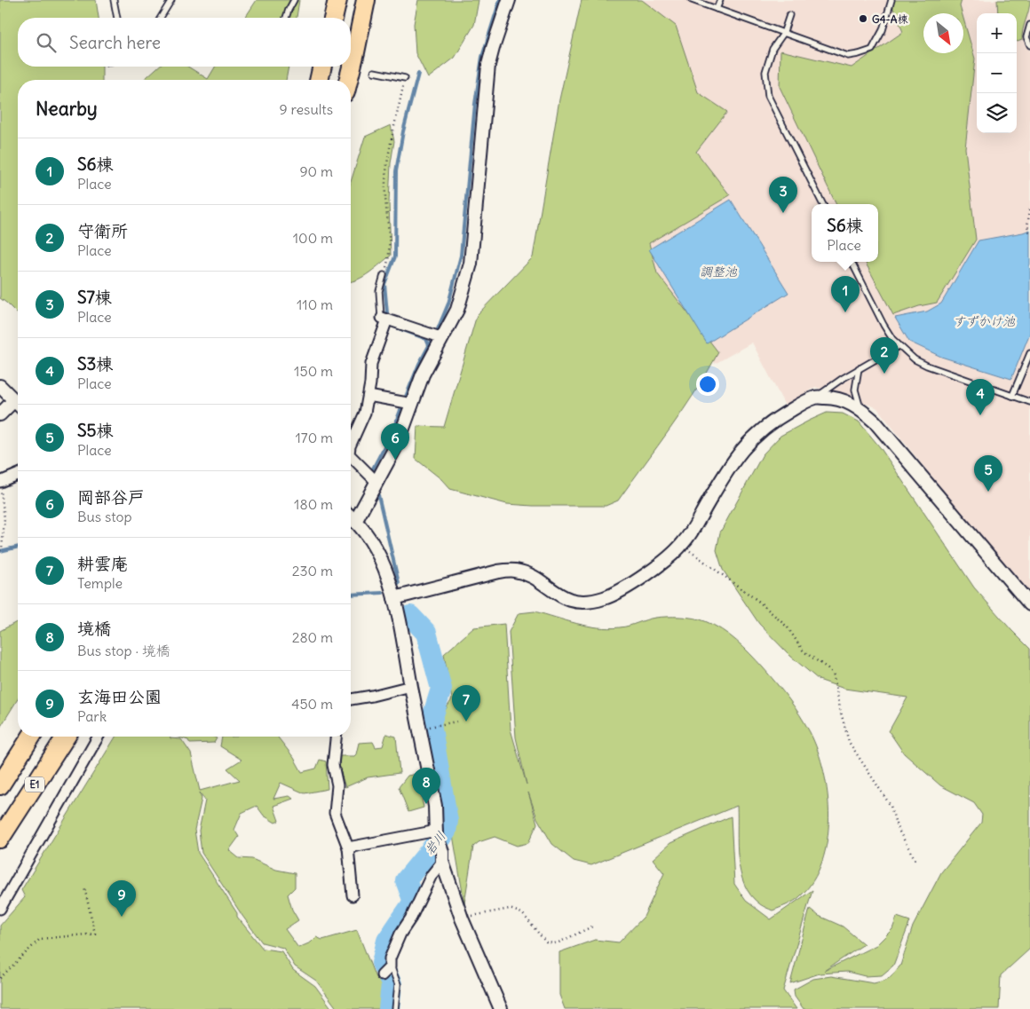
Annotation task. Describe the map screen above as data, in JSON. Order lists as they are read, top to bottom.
{
  "streets": {
    "highway": ["E1"]
  },
  "water": ["調整池", "すずかけ池", "岩川"],
  "places": ["G4-A棟"],
  "north": "bottom right",
  "page": {
    "map_buttons": ["+", "−"],
    "search": "Search here",
    "heading": ["Nearby", "9 results"],
    "list": [
      {
        "mark": "1",
        "name": "S6棟",
        "note": "Place",
        "value": "90 m"
      },
      {
        "mark": "2",
        "name": "守衛所",
        "note": "Place",
        "value": "100 m"
      },
      {
        "mark": "3",
        "name": "S7棟",
        "note": "Place",
        "value": "110 m"
      },
      {
        "mark": "4",
        "name": "S3棟",
        "note": "Place",
        "value": "150 m"
      },
      {
        "mark": "5",
        "name": "S5棟",
        "note": "Place",
        "value": "170 m"
      },
      {
        "mark": "6",
        "name": "岡部谷戸",
        "note": "Bus stop",
        "value": "180 m"
      },
      {
        "mark": "7",
        "name": "耕雲庵",
        "note": "Temple",
        "value": "230 m"
      },
      {
        "mark": "8",
        "name": "境橋",
        "note": "Bus stop · 境橋",
        "value": "280 m"
      },
      {
        "mark": "9",
        "name": "玄海田公園",
        "note": "Park",
        "value": "450 m"
      }
    ],
    "pins": [
      "3",
      "1",
      "2",
      "4",
      "6",
      "5",
      "7",
      "8",
      "9"
    ],
    "popup": ["S6棟", "Place"]
  }
}
